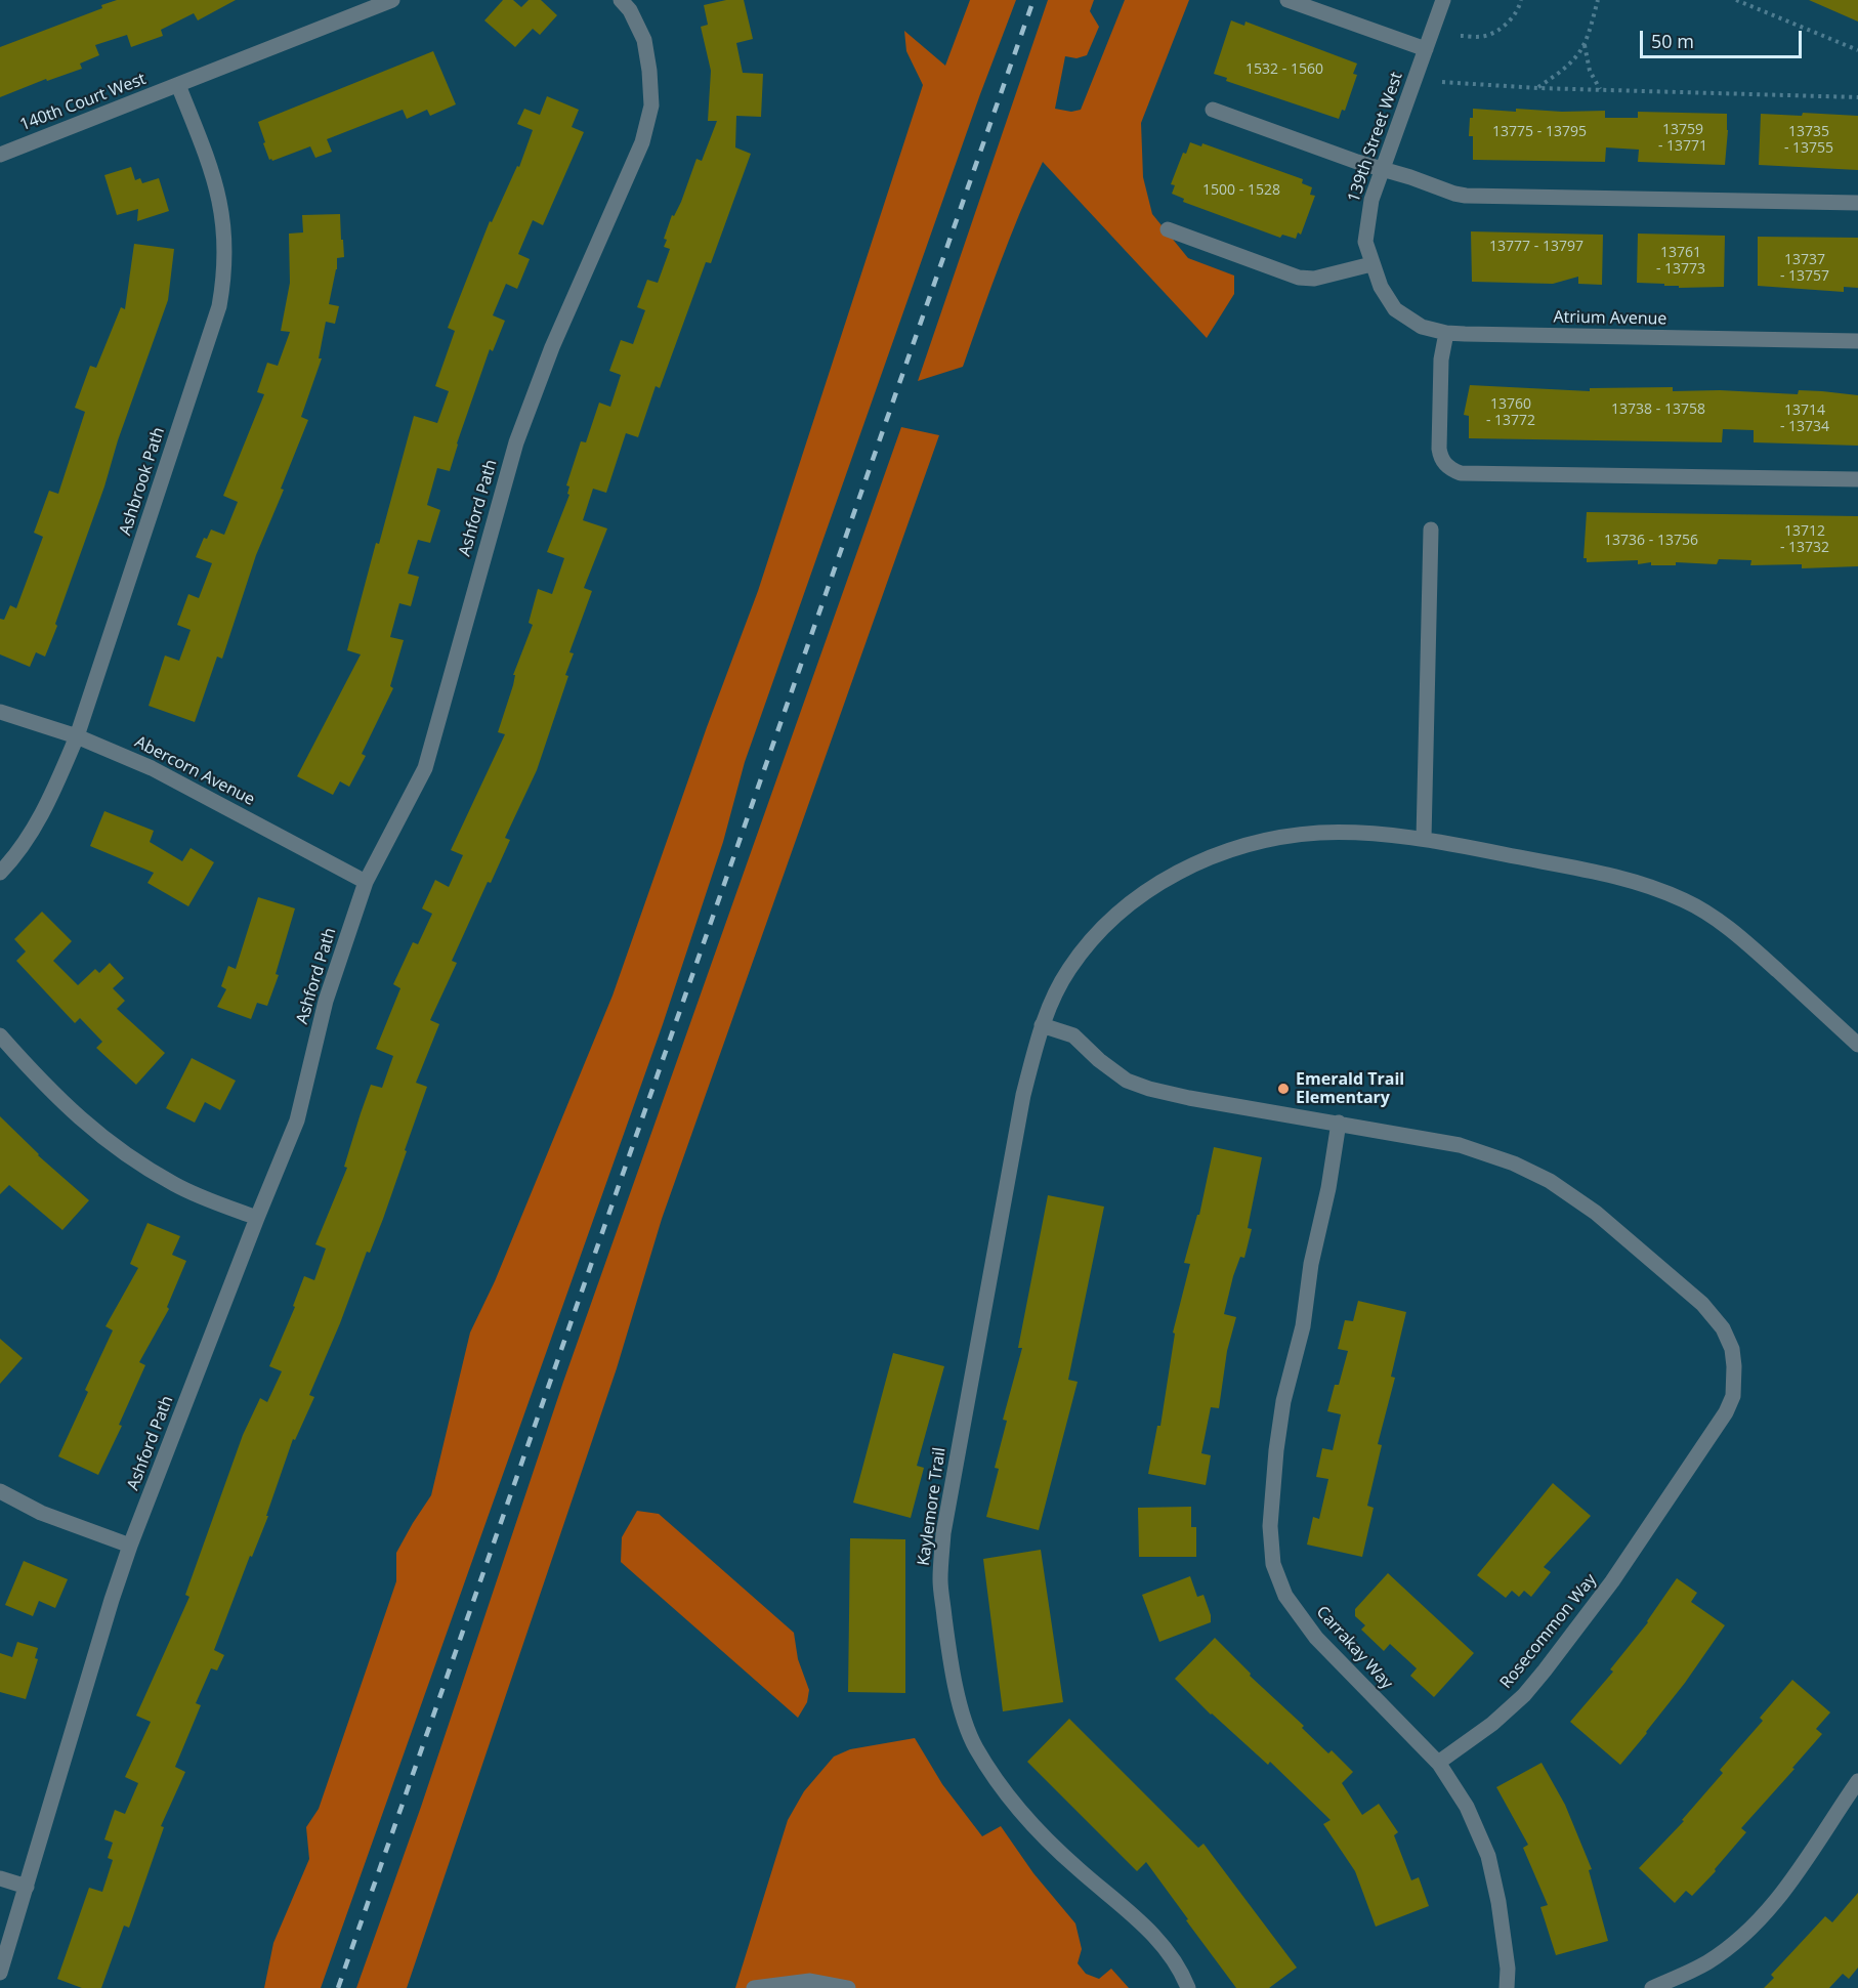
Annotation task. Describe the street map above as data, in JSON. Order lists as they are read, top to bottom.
{
  "streets": {
    "street": [
      "140th Court West",
      "139th Street West",
      "Atrium Avenue",
      "Ashbrook Path",
      "Ashford Path",
      "Abercorn Avenue",
      "Kaylemore Trail",
      "Rosecommon Way",
      "Carrakay Way"
    ]
  },
  "crossings": [
    ["140th Court West", "Ashbrook Path"],
    ["139th Street West", "Atrium Avenue"],
    ["Ashbrook Path", "Abercorn Avenue"],
    ["Ashford Path", "Abercorn Avenue"],
    ["Kaylemore Trail", "Rosecommon Way"],
    ["Rosecommon Way", "Carrakay Way"]
  ],
  "places": ["Emerald Trail Elementary"],
  "house_numbers": [
    "1532 - 1560",
    "13759 - 13771",
    "13775 - 13795",
    "13735 - 13755",
    "1500 - 1528",
    "13777 - 13797",
    "13761 - 13773",
    "13737 - 13757",
    "13760 - 13772",
    "13738 - 13758",
    "13714 - 13734",
    "13712 - 13732",
    "13736 - 13756"
  ],
  "scale_bar": "50 m"
}
